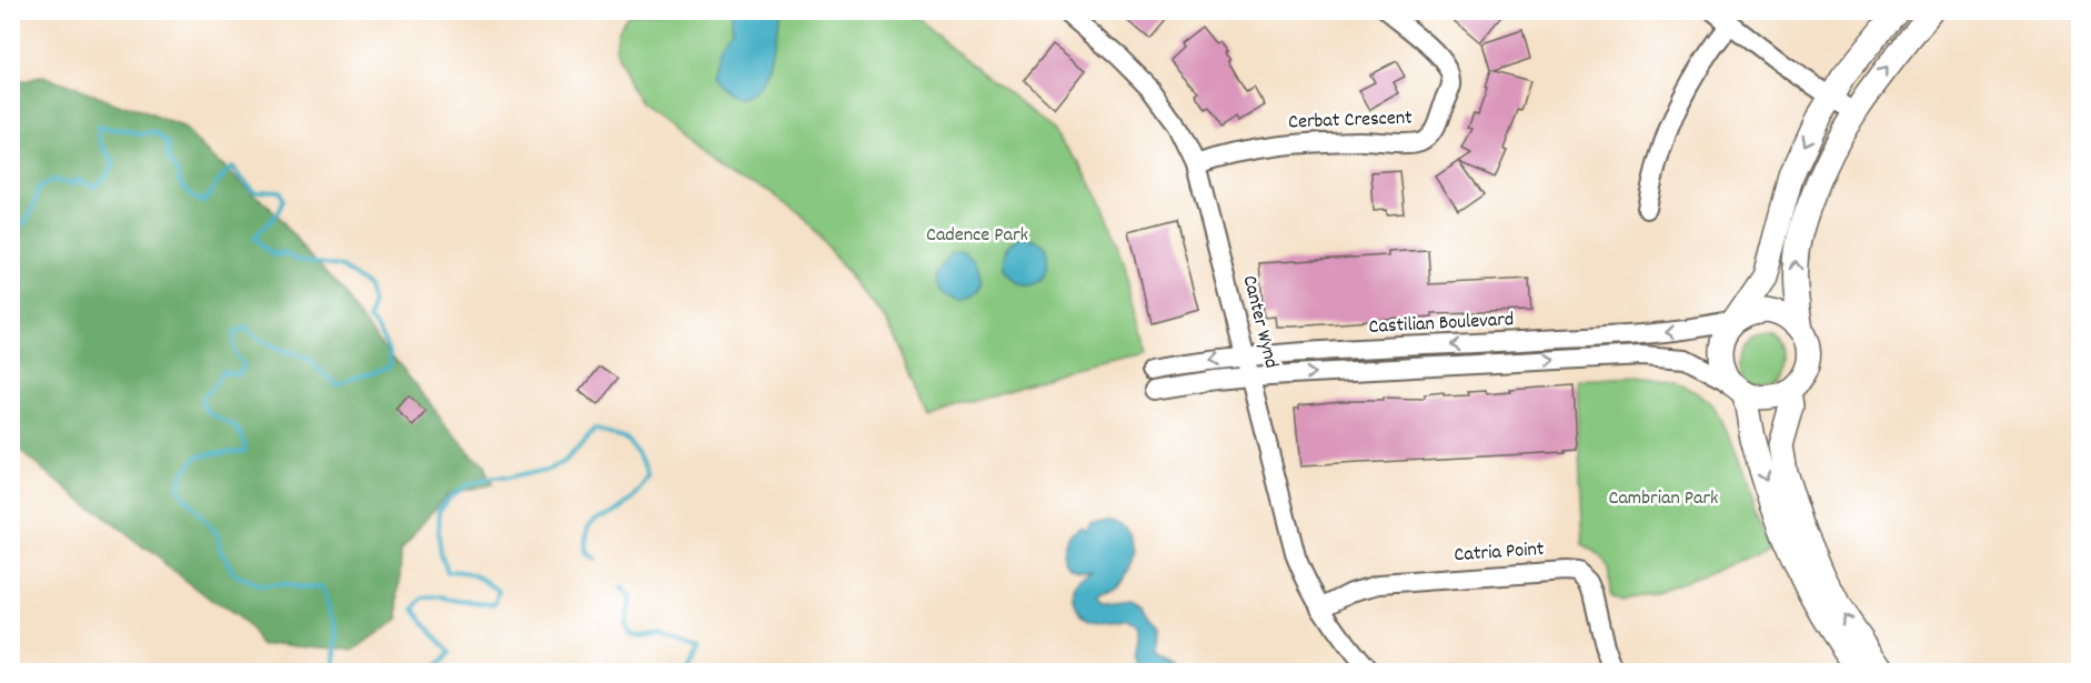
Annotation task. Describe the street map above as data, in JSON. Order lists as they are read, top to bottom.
{
  "streets": {
    "street": [
      "Cerbat Crescent",
      "Canter Wynd",
      "Castilian Boulevard",
      "Catria Point"
    ]
  },
  "crossings": [
    ["Cerbat Crescent", "Canter Wynd"],
    ["Canter Wynd", "Castilian Boulevard"],
    ["Canter Wynd", "Catria Point"]
  ],
  "parks": ["Cadence Park", "Cambrian Park"]
}
